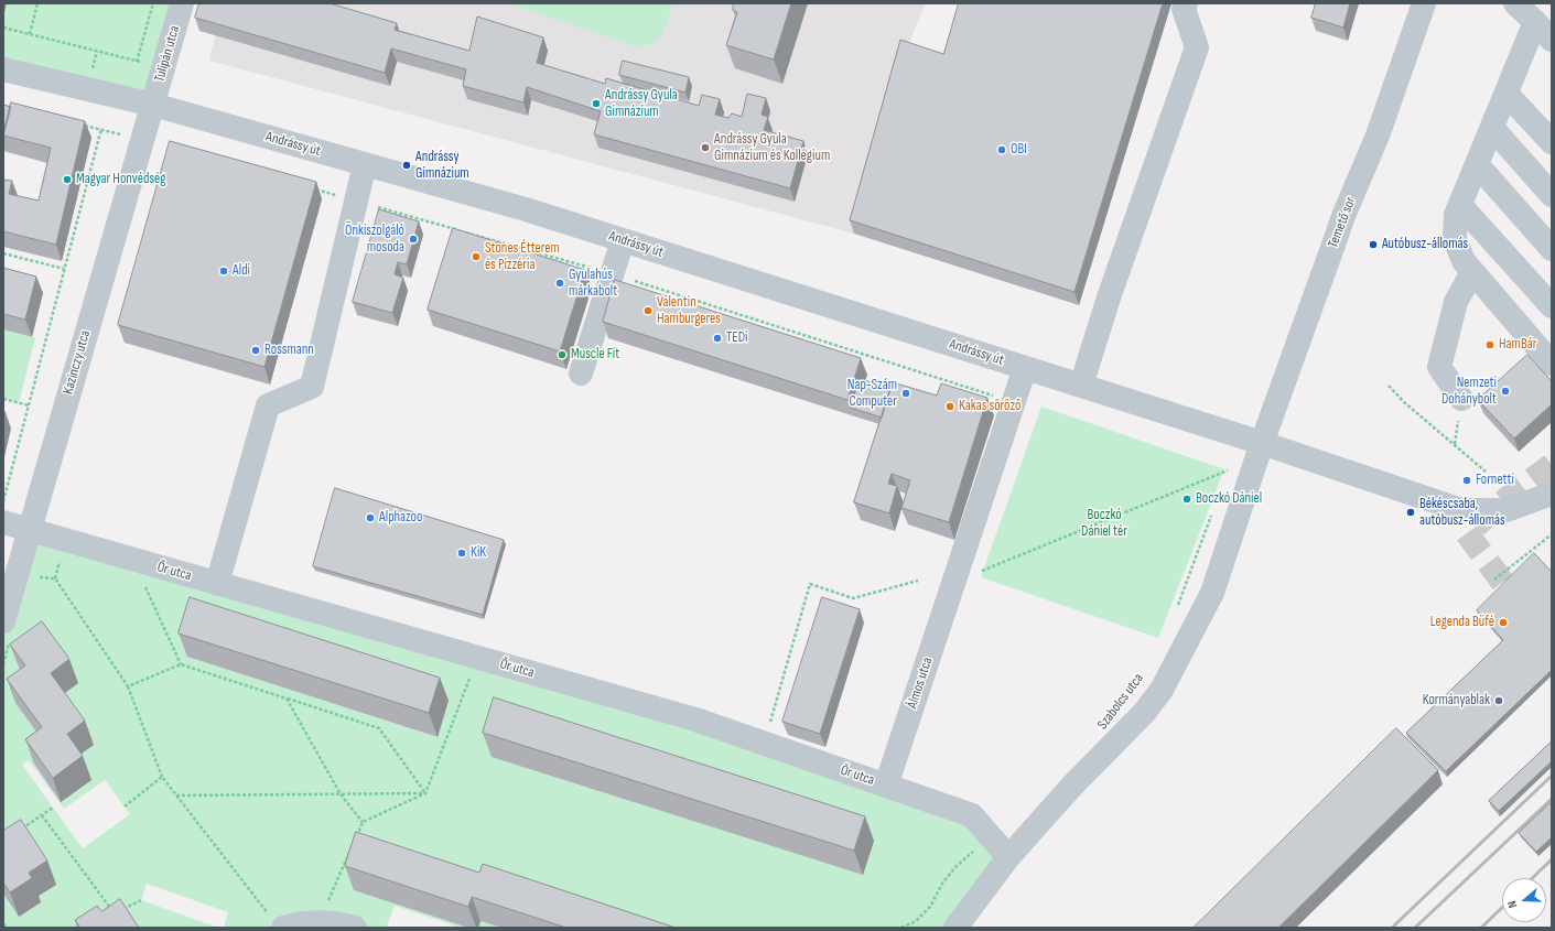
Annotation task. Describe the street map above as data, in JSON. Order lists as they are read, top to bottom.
{
  "streets": {
    "street": [
      "Tulipán utca",
      "Andrássy út",
      "Temető sor",
      "Kazinczy utca",
      "Őr utca",
      "Álmos utca",
      "Szabolcs utca"
    ]
  },
  "crossings": [
    ["Tulipán utca", "Andrássy út"],
    ["Tulipán utca", "Kazinczy utca"],
    ["Andrássy út", "Temető sor"],
    ["Andrássy út", "Kazinczy utca"],
    ["Andrássy út", "Álmos utca"],
    ["Andrássy út", "Szabolcs utca"],
    ["Temető sor", "Szabolcs utca"],
    ["Kazinczy utca", "Őr utca"],
    ["Őr utca", "Álmos utca"],
    ["Őr utca", "Szabolcs utca"]
  ],
  "parks": ["Boczkó Dániel tér"],
  "places": [
    "Andrássy Gyula Gimnázium",
    "Andrássy Gyula Gimnázium és Kollégium",
    "OBI",
    "Andrássy Gimnázium",
    "Magyar Honvédség",
    "Önkiszolgáló mosoda",
    "Autóbusz-állomás",
    "Stones Étterem és Pizzéria",
    "Aldi",
    "Gyulahús márkabolt",
    "Valentin Hamburgeres",
    "TEDi",
    "HamBár",
    "Rossmann",
    "Muscle Fit",
    "Nemzeti Dohánybolt",
    "Nap-Szám Computer",
    "Kakas söröző",
    "Fornetti",
    "Boczkó Dániel",
    "Békéscsaba, autóbusz-állomás",
    "Alphazoo",
    "KiK",
    "Legenda Büfé",
    "Kormányablak"
  ],
  "north": "left"
}
